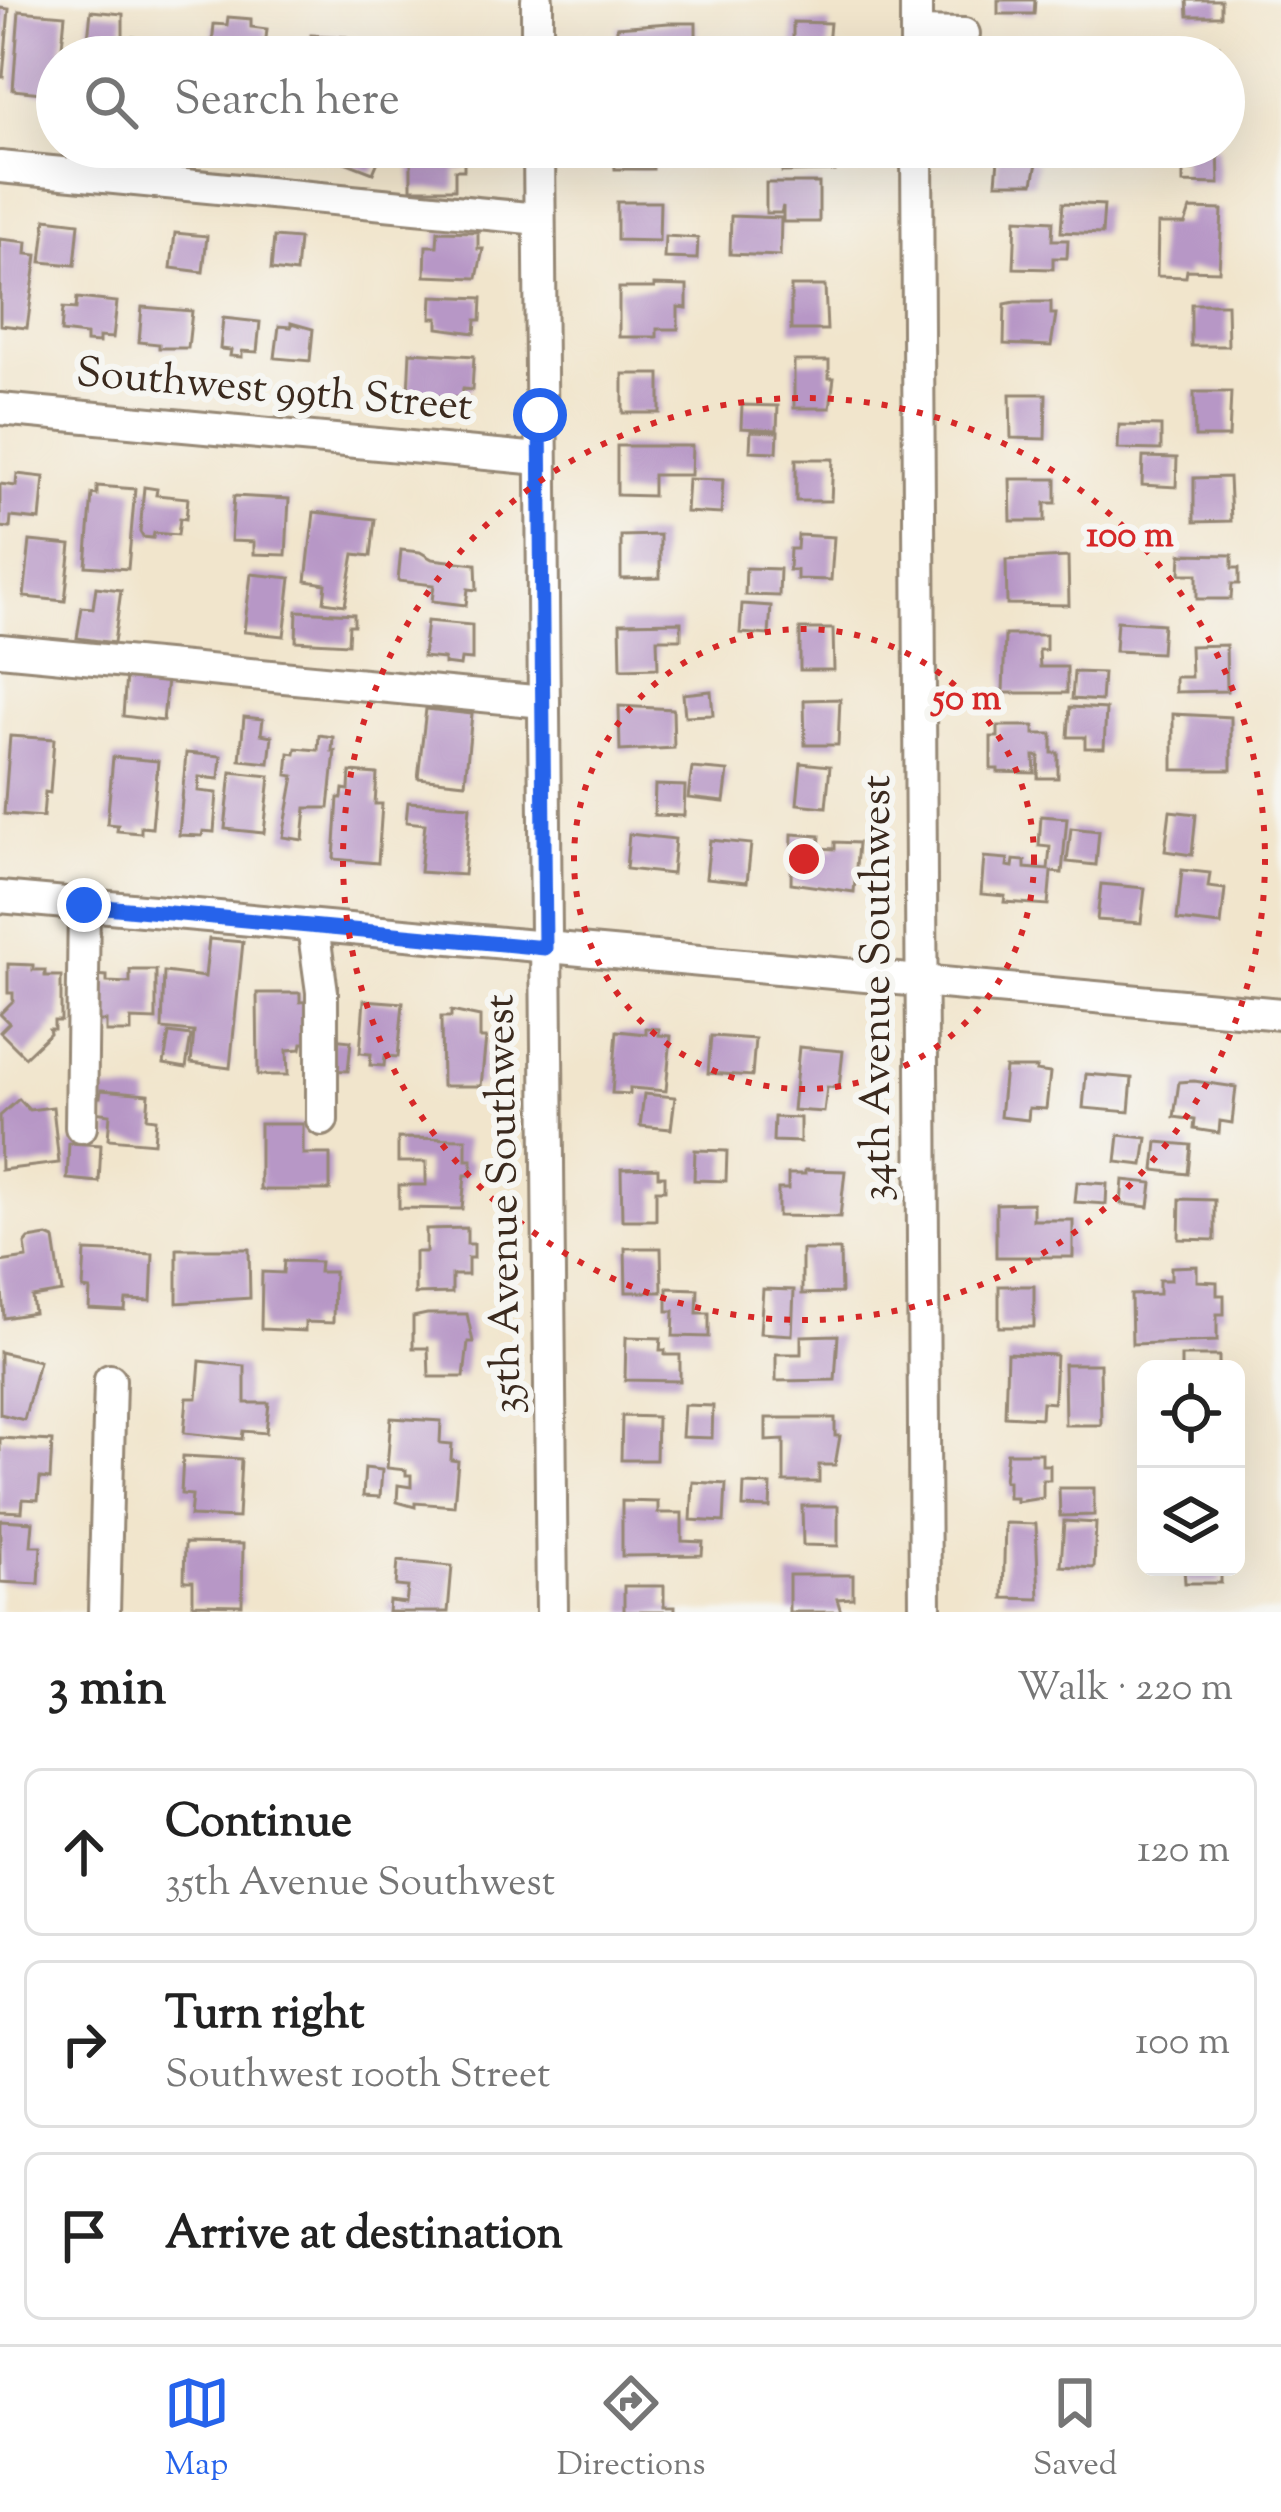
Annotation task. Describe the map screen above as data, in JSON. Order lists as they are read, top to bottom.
{
  "streets": {
    "street": ["Southwest 99th Street", "34th Avenue Southwest", "35th Avenue Southwest"]
  },
  "crossings": [
    ["Southwest 99th Street", "35th Avenue Southwest"]
  ],
  "page": {
    "search": "Search here",
    "heading": ["3 min", "Walk · 220 m"],
    "list": [
      ["Continue", "35th Avenue Southwest", "120 m"],
      ["Turn right", "Southwest 100th Street", "100 m"],
      "Arrive at destination"
    ],
    "nav": ["Map", "Directions", "Saved"]
  },
  "rings": ["100 m", "50 m"]
}
